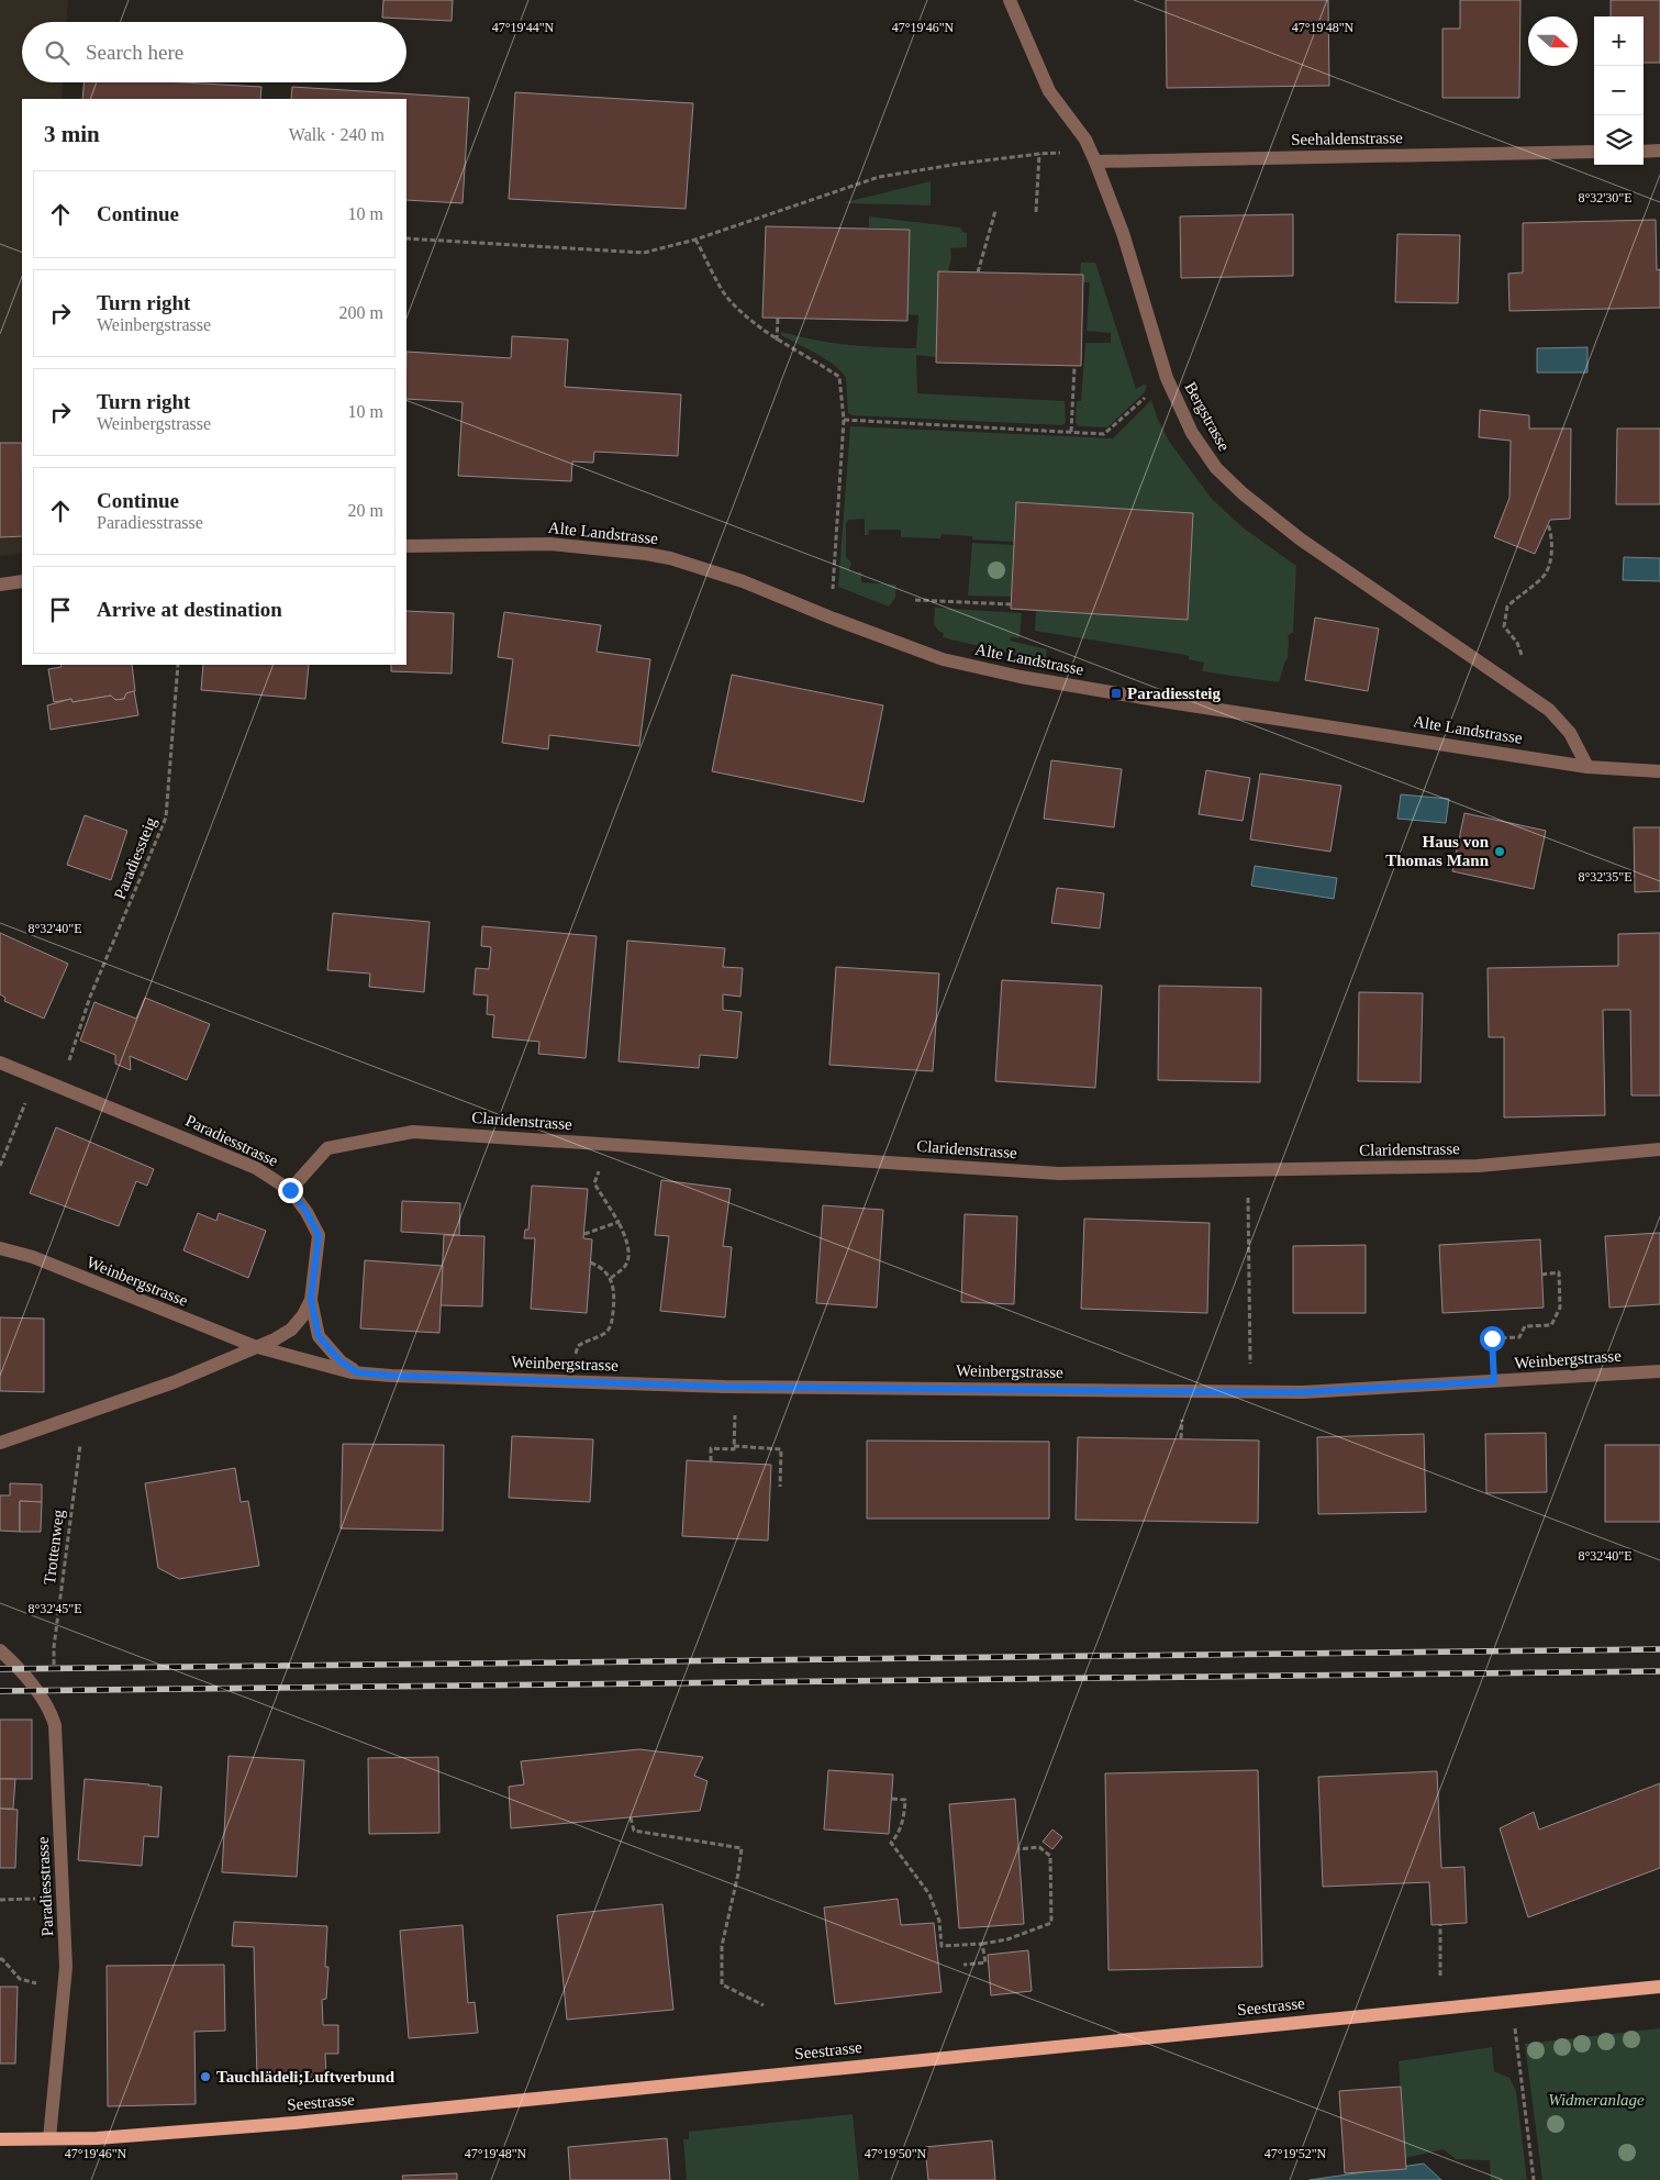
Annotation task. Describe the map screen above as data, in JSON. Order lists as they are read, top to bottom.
{
  "streets": {
    "main road": ["Seestrasse"],
    "street": [
      "Seehaldenstrasse",
      "Bergstrasse",
      "Alte Landstrasse",
      "Claridenstrasse",
      "Paradiesstrasse",
      "Weinbergstrasse"
    ],
    "path": ["Paradiessteig", "Trottenweg"]
  },
  "crossings": [
    ["Seehaldenstrasse", "Bergstrasse"],
    ["Bergstrasse", "Alte Landstrasse"],
    ["Claridenstrasse", "Paradiesstrasse"],
    ["Paradiesstrasse", "Weinbergstrasse"],
    ["Paradiesstrasse", "Seestrasse"]
  ],
  "parks": ["Widmeranlage"],
  "places": {
    "transit": ["Paradiessteig"],
    "other": ["Haus von Thomas Mann", "Tauchlädeli;Luftverbund"]
  },
  "north": "right",
  "page": {
    "map_buttons": ["+", "−"],
    "search": "Search here",
    "heading": ["3 min", "Walk · 240 m"],
    "list": [
      ["Continue", "10 m"],
      ["Turn right", "Weinbergstrasse", "200 m"],
      ["Turn right", "Weinbergstrasse", "10 m"],
      ["Continue", "Paradiesstrasse", "20 m"],
      "Arrive at destination"
    ]
  },
  "coordinates": [
    "47°19'44\"N",
    "47°19'46\"N",
    "47°19'48\"N",
    "8°32'30\"E",
    "8°32'35\"E",
    "8°32'40\"E",
    "8°32'45\"E",
    "47°19'50\"N",
    "47°19'52\"N"
  ]
}
